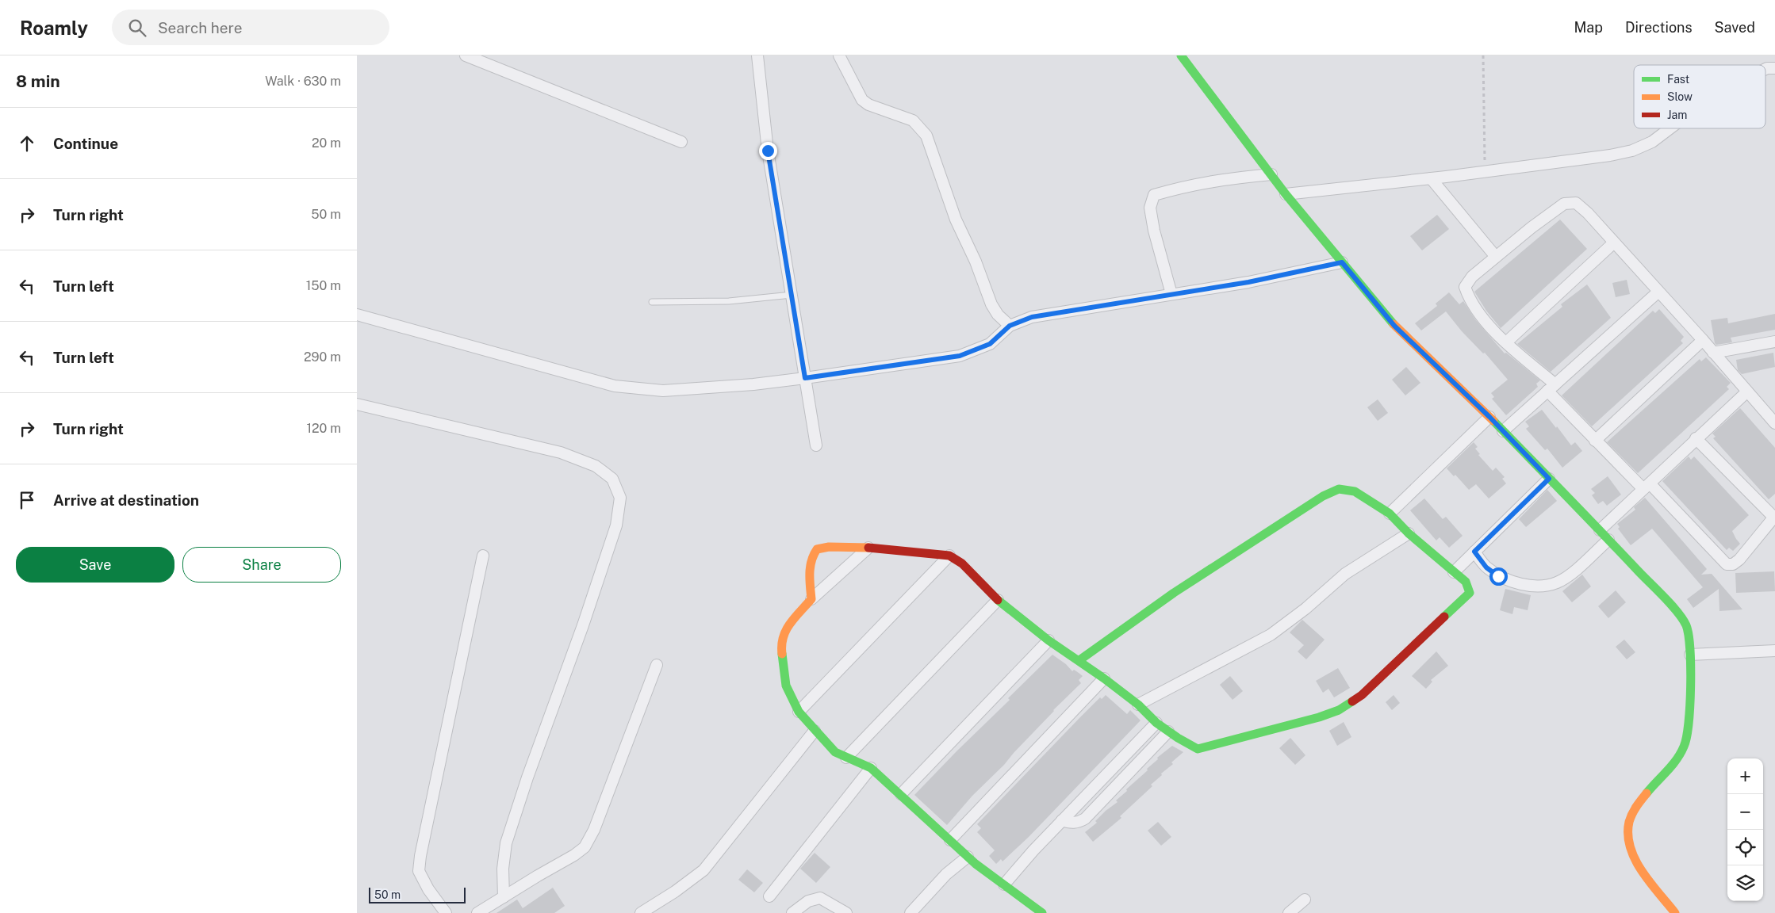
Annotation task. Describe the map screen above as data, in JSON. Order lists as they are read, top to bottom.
{
  "legend": ["Fast", "Slow", "Jam"],
  "scale_bar": "50 m",
  "page": {
    "header": "Roamly",
    "search": "Search here",
    "nav": ["Map", "Directions", "Saved"],
    "heading": ["8 min", "Walk · 630 m"],
    "list": [
      ["Continue", "20 m"],
      ["Turn right", "50 m"],
      ["Turn left", "150 m"],
      ["Turn left", "290 m"],
      ["Turn right", "120 m"],
      "Arrive at destination"
    ],
    "buttons": ["Save", "Share"],
    "map_buttons": ["+", "−"],
    "scale": "50 m"
  }
}
